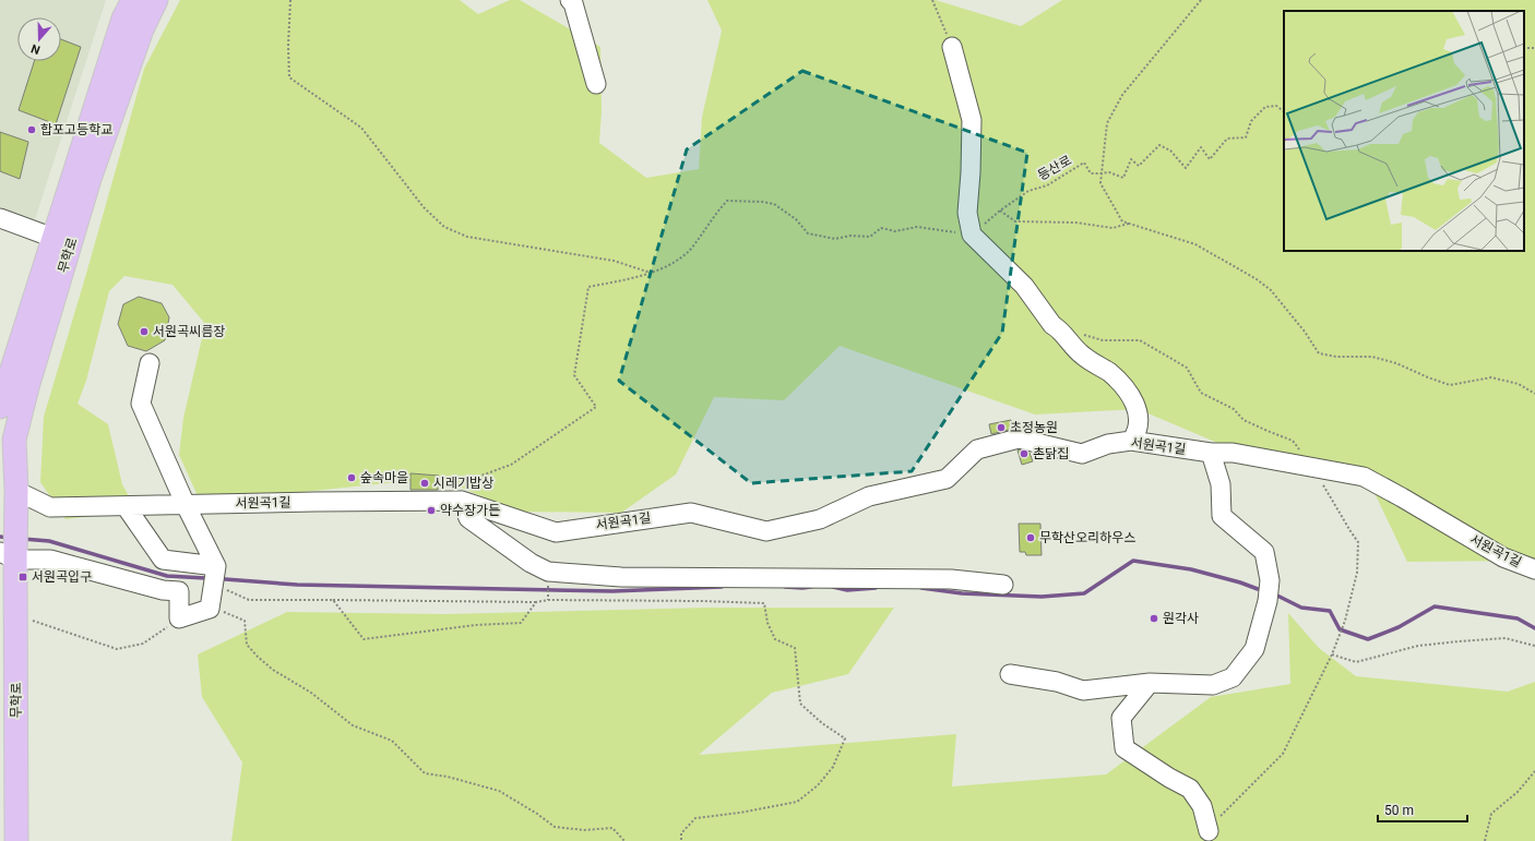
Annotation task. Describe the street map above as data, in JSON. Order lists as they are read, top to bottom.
{
  "streets": {
    "main road": ["무학로"],
    "street": ["서원곡1길"],
    "path": ["등산로"]
  },
  "crossings": [
    ["무학로", "서원곡1길"]
  ],
  "places": {
    "other": [
      "합포고등학교",
      "서원곡씨름장",
      "초정농원",
      "촌닭집",
      "숲속마을",
      "시레기밥상",
      "약수장가든",
      "무학산오리하우스",
      "원각사"
    ],
    "transit": ["서원곡입구"]
  },
  "scale_bar": "50 m",
  "north": "bottom"
}
